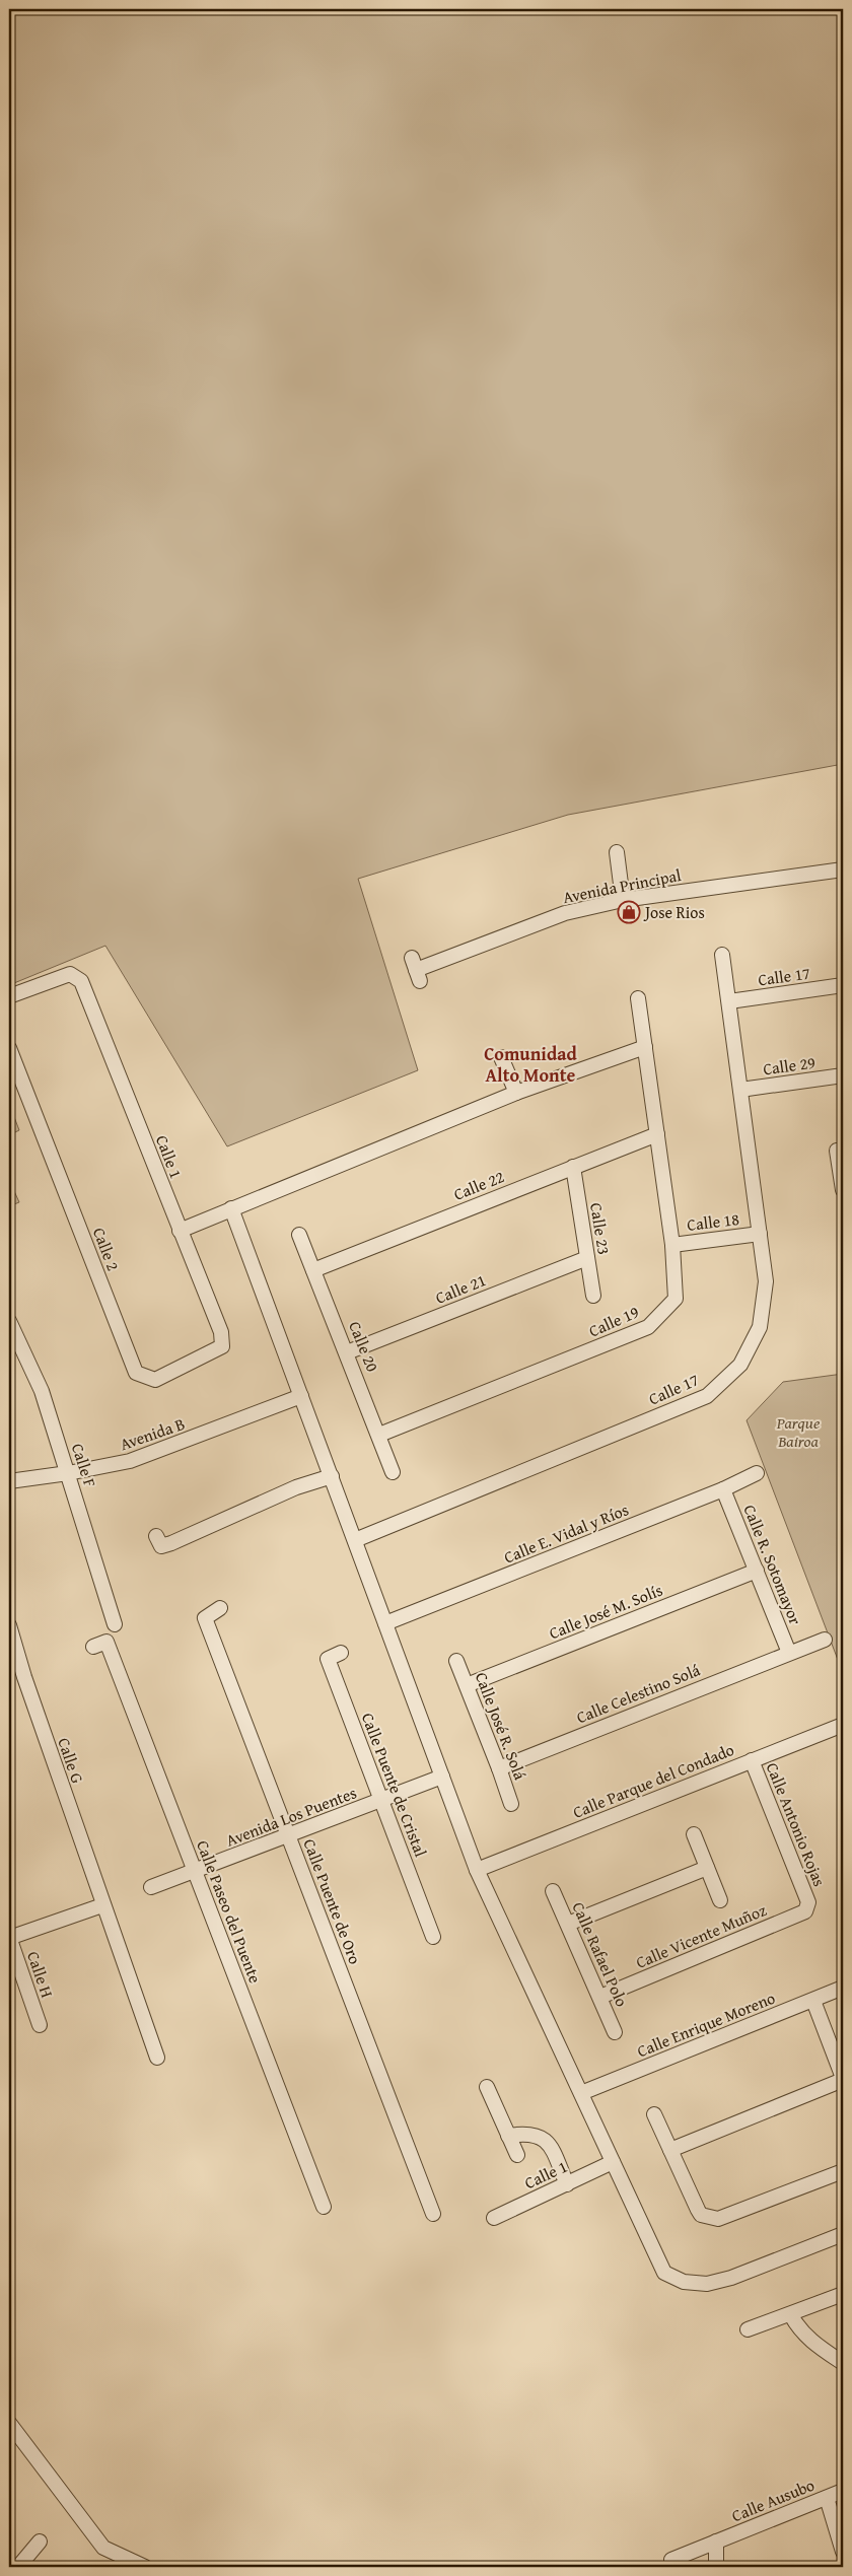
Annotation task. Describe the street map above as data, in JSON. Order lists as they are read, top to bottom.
{
  "streets": {
    "street": [
      "Avenida Principal",
      "Calle 17",
      "Calle 29",
      "Calle 1",
      "Calle 22",
      "Calle 18",
      "Calle 23",
      "Calle 2",
      "Calle 21",
      "Calle 19",
      "Calle 20",
      "Avenida B",
      "Calle F",
      "Calle E. Vidal y Ríos",
      "Calle R. Sotomayor",
      "Calle José M. Solís",
      "Calle Celestino Solá",
      "Calle José R. Solá",
      "Calle G",
      "Calle Parque del Condado",
      "Calle Puente de Cristal",
      "Avenida Los Puentes",
      "Calle Antonio Rojas",
      "Calle Puente de Oro",
      "Calle Paseo del Puente",
      "Calle Vicente Muñoz",
      "Calle Rafael Polo",
      "Calle H",
      "Calle Enrique Moreno",
      "Calle Ausubo"
    ]
  },
  "crossings": [
    ["Calle 17", "Calle 29"],
    ["Calle 17", "Calle 18"],
    ["Calle 1", "Calle 2"],
    ["Calle 22", "Calle 23"],
    ["Calle 22", "Calle 19"],
    ["Calle 22", "Calle 20"],
    ["Calle 18", "Calle 19"],
    ["Calle 23", "Calle 21"],
    ["Calle 21", "Calle 20"],
    ["Calle 19", "Calle 20"],
    ["Avenida B", "Calle F"],
    ["Calle E. Vidal y Ríos", "Calle R. Sotomayor"],
    ["Calle R. Sotomayor", "Calle José M. Solís"],
    ["Calle R. Sotomayor", "Calle Celestino Solá"],
    ["Calle José M. Solís", "Calle José R. Solá"],
    ["Calle Celestino Solá", "Calle José R. Solá"],
    ["Calle Parque del Condado", "Calle Antonio Rojas"],
    ["Calle Puente de Cristal", "Avenida Los Puentes"],
    ["Avenida Los Puentes", "Calle Puente de Oro"],
    ["Avenida Los Puentes", "Calle Paseo del Puente"],
    ["Calle Antonio Rojas", "Calle Vicente Muñoz"],
    ["Calle Vicente Muñoz", "Calle Rafael Polo"]
  ],
  "districts": ["Comunidad Alto Monte"],
  "parks": ["Parque Bairoa"],
  "places": {
    "shop": ["Jose Rios"]
  }
}
